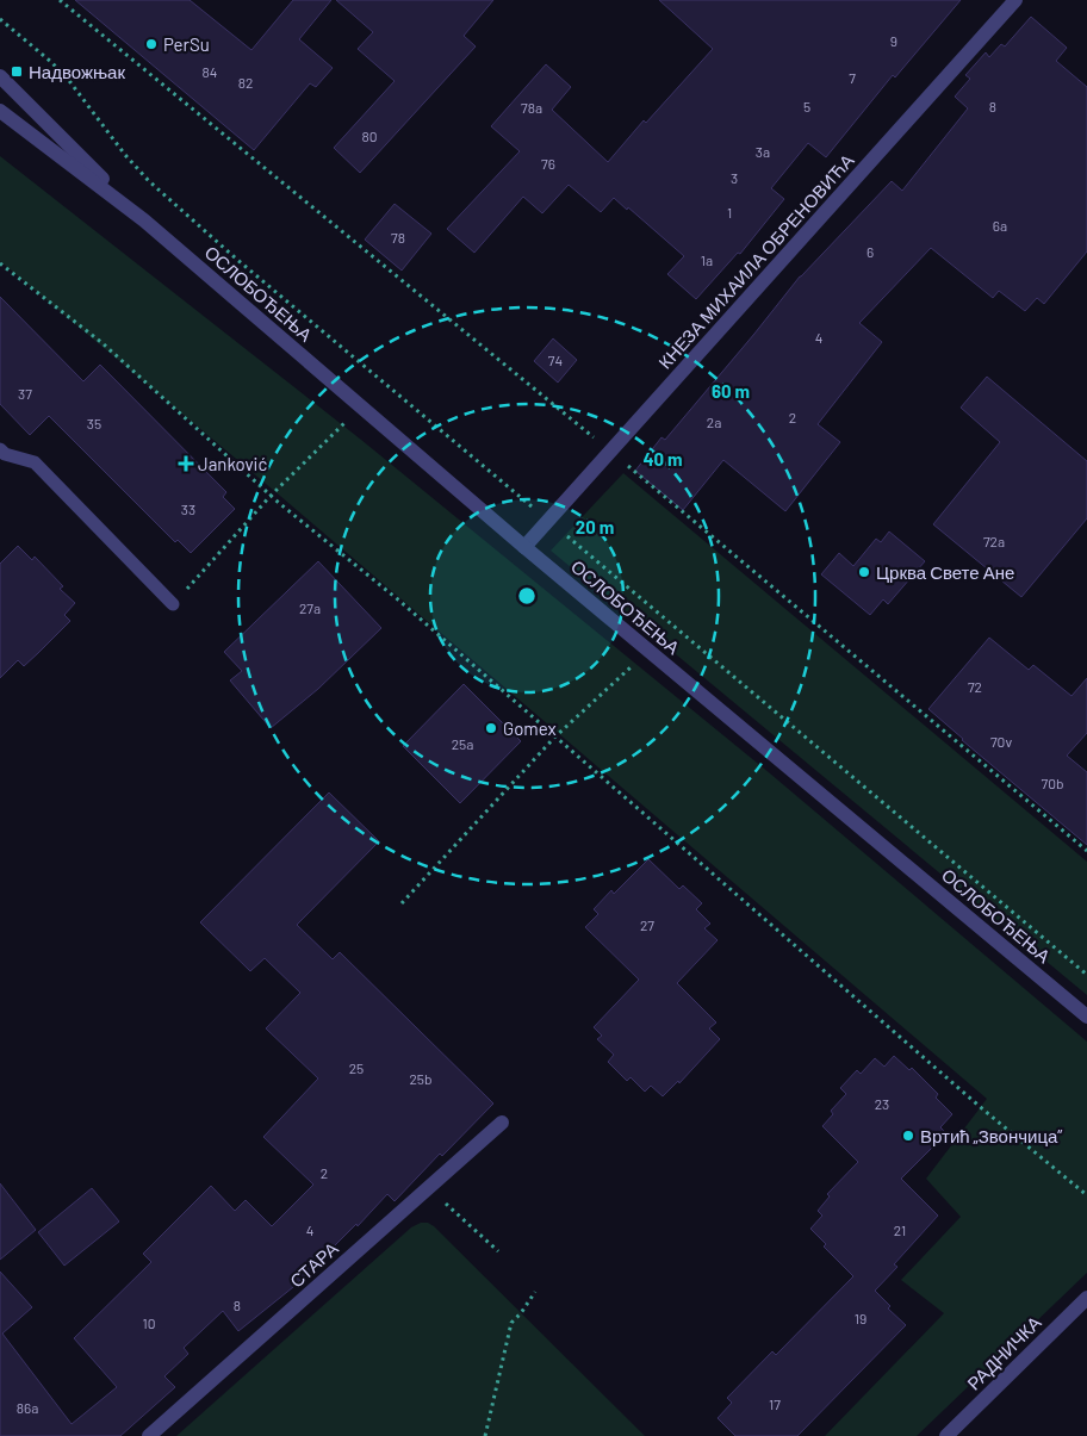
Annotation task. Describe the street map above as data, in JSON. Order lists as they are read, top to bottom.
{
  "streets": {
    "street": [
      "КНЕЗА МИХАИЛА ОБРЕНОВИЋА",
      "ОСЛОБОЂЕЊА",
      "СТАРА",
      "РАДНИЧКА"
    ]
  },
  "crossings": [
    ["КНЕЗА МИХАИЛА ОБРЕНОВИЋА", "ОСЛОБОЂЕЊА"]
  ],
  "places": {
    "other": [
      "PerSu",
      "Црква Свете Ане",
      "Gomex",
      "Вртић „Звончица”"
    ],
    "transit": ["Надвожњак"],
    "health": ["Janković"]
  },
  "house_numbers": [
    "9",
    "84",
    "7",
    "82",
    "5",
    "8",
    "78a",
    "80",
    "3a",
    "76",
    "3",
    "1",
    "6a",
    "78",
    "6",
    "1a",
    "4",
    "74",
    "37",
    "2",
    "2a",
    "35",
    "33",
    "72a",
    "27a",
    "72",
    "70v",
    "25a",
    "70b",
    "27",
    "25",
    "25b",
    "23",
    "2",
    "4",
    "21",
    "8",
    "19",
    "10",
    "17",
    "86a"
  ],
  "rings": ["60 m", "40 m", "20 m"]
}
